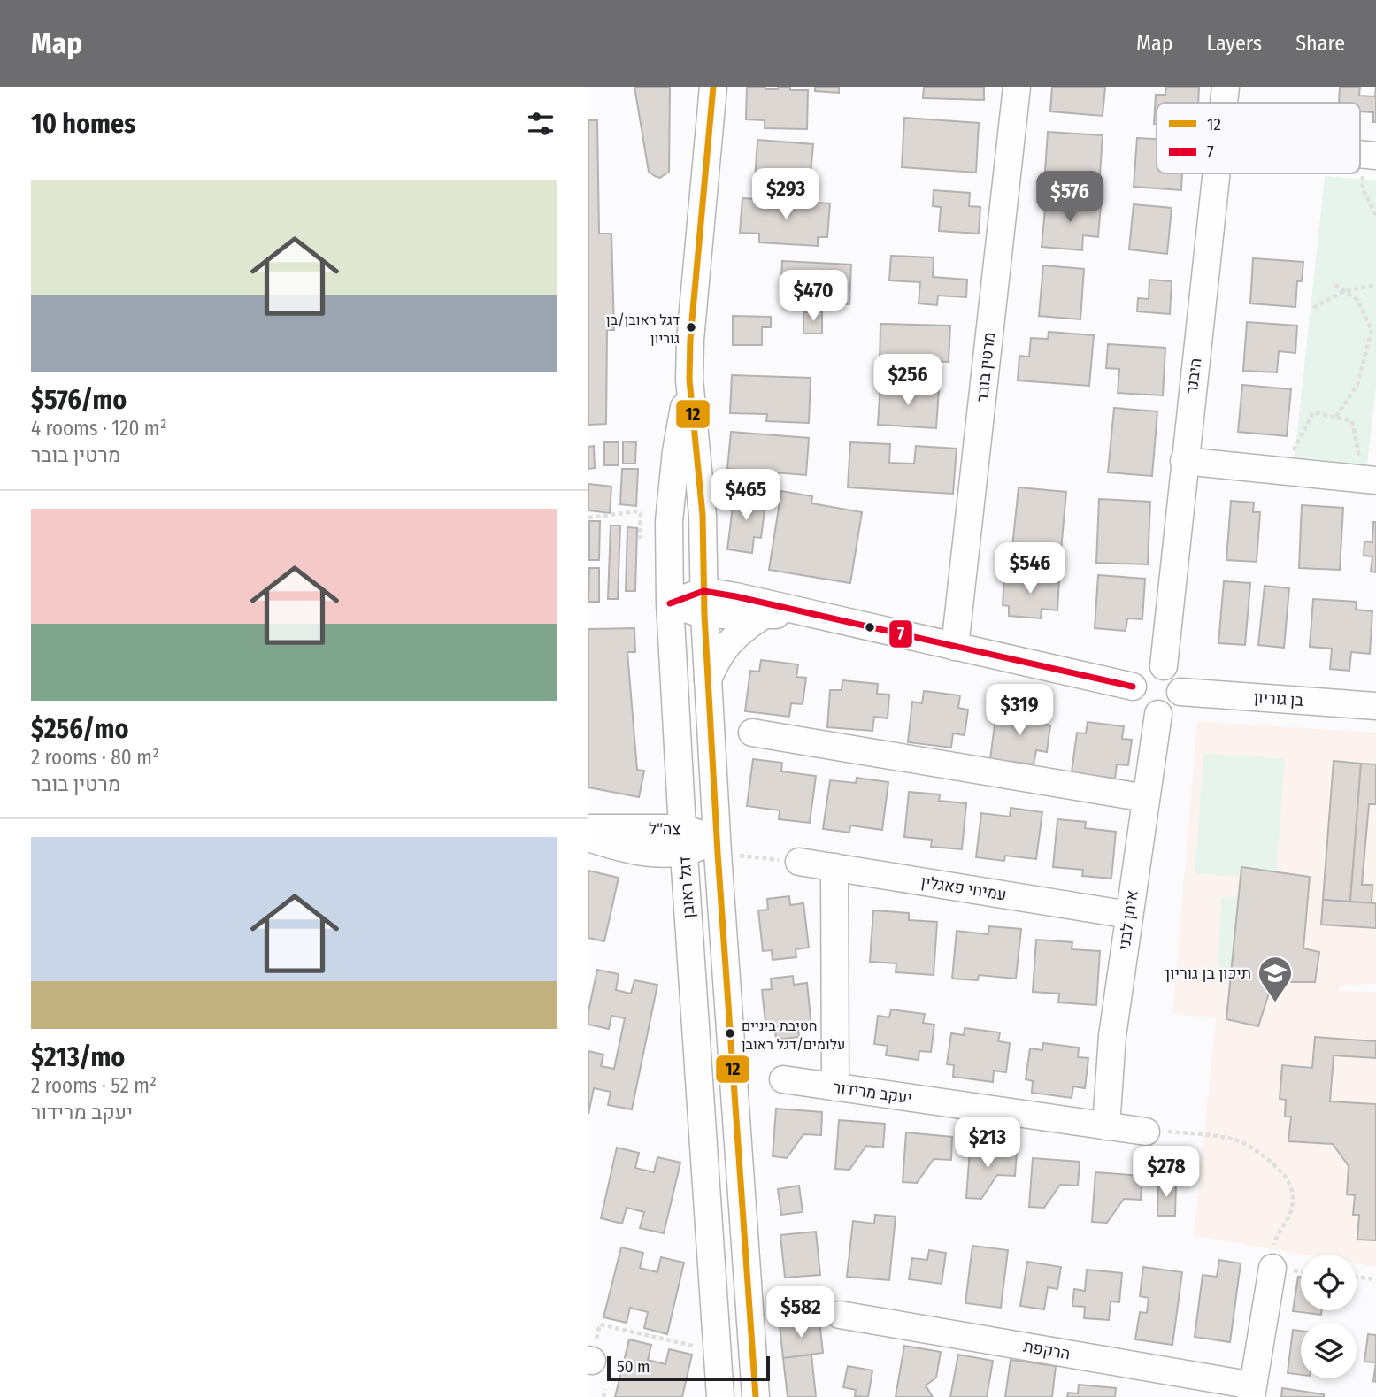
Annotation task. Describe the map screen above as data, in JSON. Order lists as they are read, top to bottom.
{
  "streets": {
    "street": [
      "מרטין בובר",
      "היבנר",
      "בן גוריון",
      "צה\"ל",
      "דגל ראובן",
      "עמיחי פאגלין",
      "איתן לבני",
      "יעקב מרידור",
      "הרקפת"
    ]
  },
  "crossings": [
    ["היבנר", "בן גוריון"],
    ["היבנר", "איתן לבני"],
    ["בן גוריון", "איתן לבני"],
    ["צה\"ל", "דגל ראובן"],
    ["עמיחי פאגלין", "איתן לבני"],
    ["איתן לבני", "יעקב מרידור"]
  ],
  "places": {
    "other": ["דגל ראובן/בן גוריון", "חטיבת ביניים עלומים/דגל ראובן"],
    "school or university": ["תיכון בן גוריון"]
  },
  "lines": ["transit line 12", "transit line 7"],
  "legend": ["12", "7"],
  "scale_bar": "50 m",
  "page": {
    "header": "Map",
    "nav": ["Map", "Layers", "Share"],
    "heading": "10 homes",
    "list": [
      {
        "name": "$576/mo",
        "note": "4 rooms · 120 m² · מרטין בובר"
      },
      {
        "name": "$256/mo",
        "note": "2 rooms · 80 m² · מרטין בובר"
      },
      {
        "name": "$213/mo",
        "note": "2 rooms · 52 m² · יעקב מרידור"
      }
    ],
    "price": [
      "$293",
      "$576",
      "$470",
      "$256",
      "$465",
      "$546",
      "$319",
      "$213",
      "$278",
      "$582"
    ],
    "scale": "50 m"
  }
}
